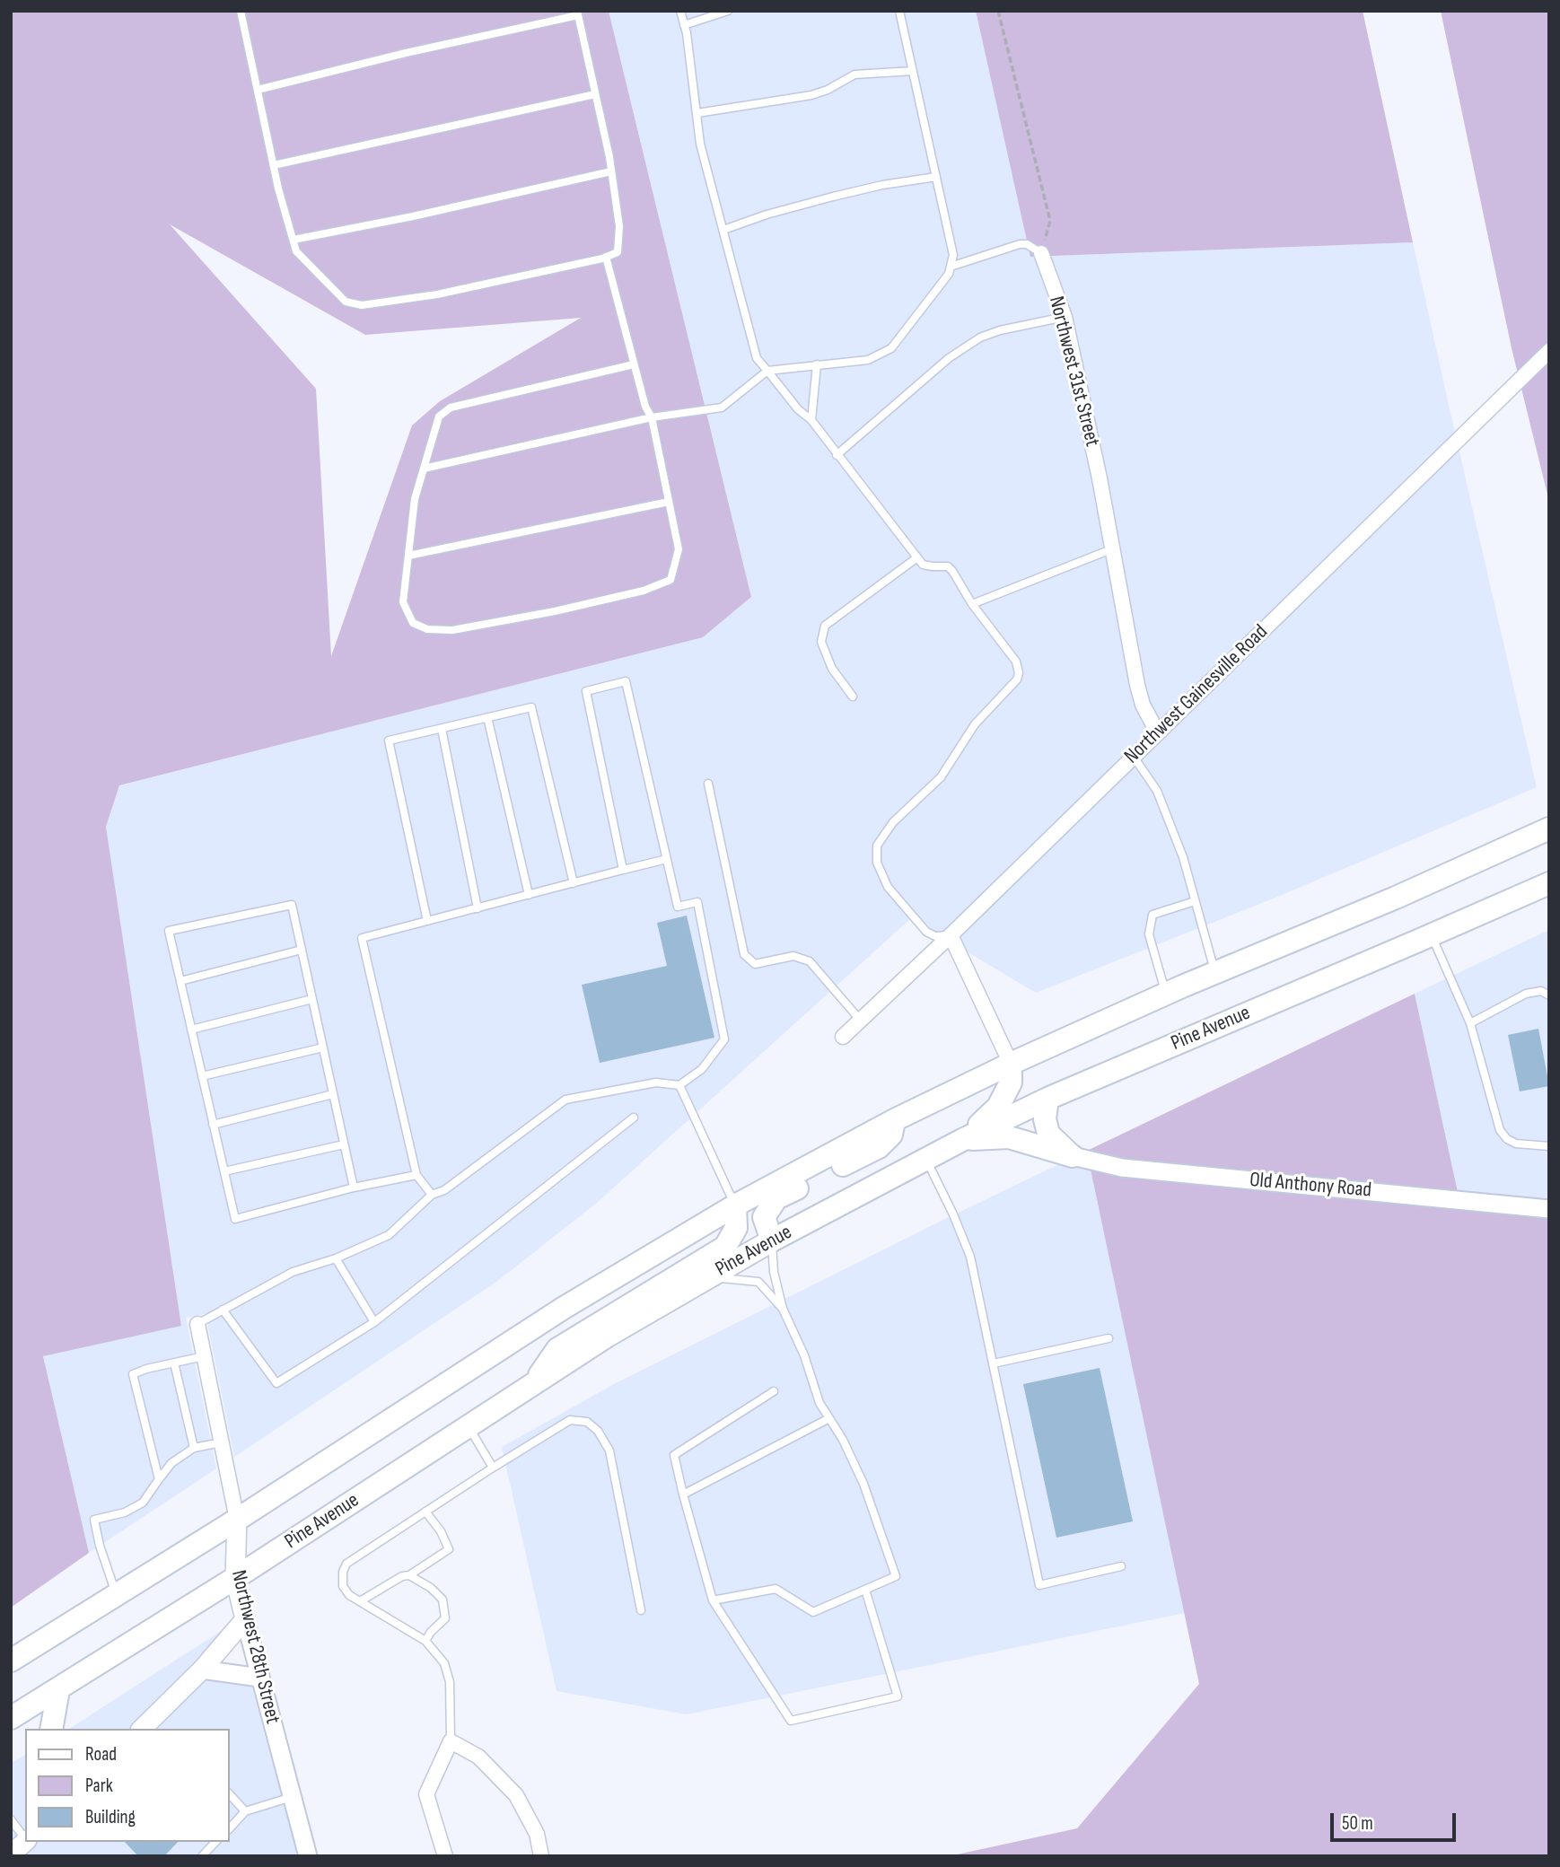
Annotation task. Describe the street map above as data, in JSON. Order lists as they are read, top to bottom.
{
  "streets": {
    "highway": ["Pine Avenue"],
    "main road": ["Northwest 28th Street"],
    "street": ["Northwest 31st Street", "Northwest Gainesville Road", "Old Anthony Road"]
  },
  "crossings": [
    ["Northwest 31st Street", "Northwest Gainesville Road"],
    ["Pine Avenue", "Northwest 28th Street"]
  ],
  "legend": ["Road", "Park", "Building"],
  "scale_bar": "50 m"
}
